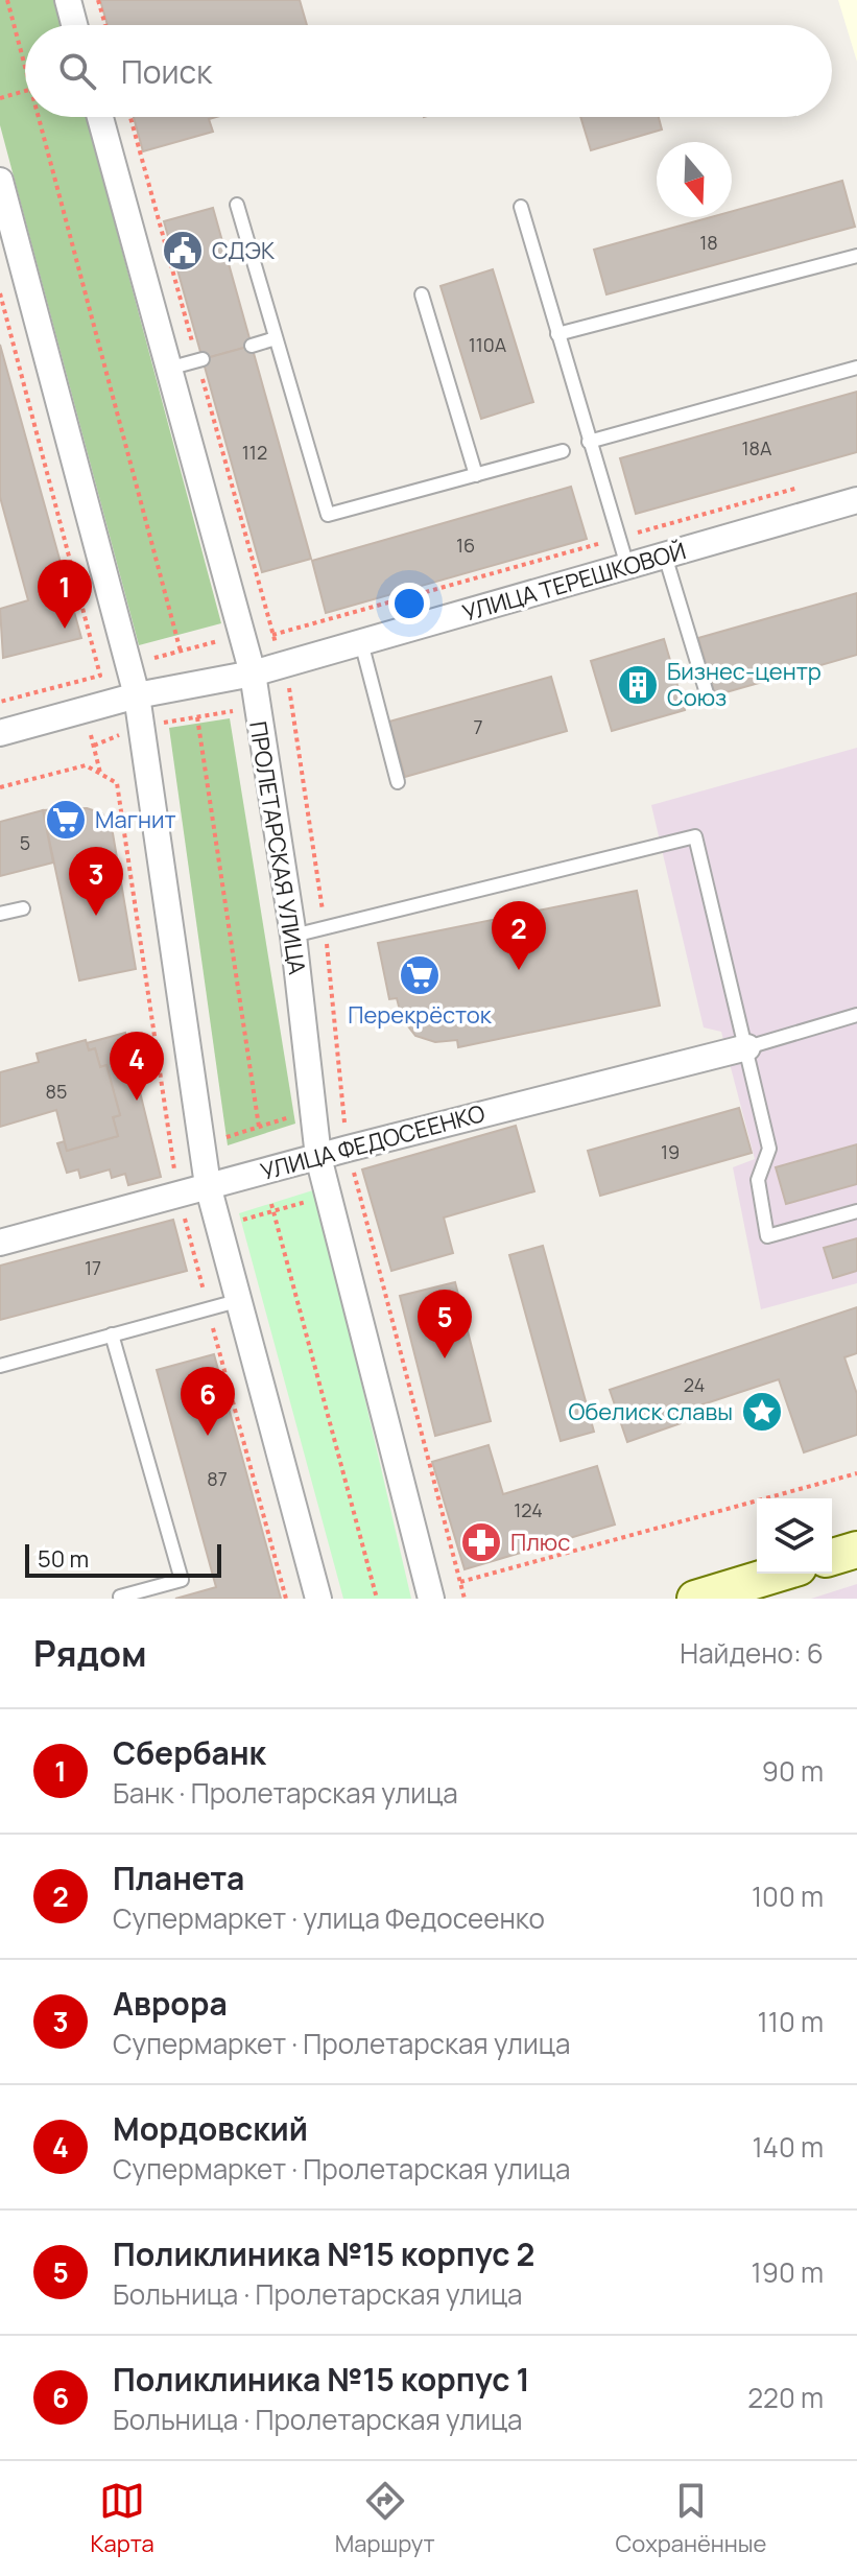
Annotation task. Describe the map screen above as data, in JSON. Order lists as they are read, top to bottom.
{
  "streets": {
    "street": ["УЛИЦА ТЕРЕШКОВОЙ", "ПРОЛЕТАРСКАЯ УЛИЦА", "УЛИЦА ФЕДОСЕЕНКО"]
  },
  "crossings": [
    ["УЛИЦА ТЕРЕШКОВОЙ", "ПРОЛЕТАРСКАЯ УЛИЦА"],
    ["ПРОЛЕТАРСКАЯ УЛИЦА", "УЛИЦА ФЕДОСЕЕНКО"]
  ],
  "places": {
    "public building": ["СДЭК"],
    "building": ["Бизнес-центр Союз"],
    "supermarket": ["Магнит", "Перекрёсток"],
    "place": ["Обелиск славы"],
    "pharmacy": ["Плюс"]
  },
  "house_numbers": [
    "18",
    "110А",
    "18А",
    "112",
    "16",
    "7",
    "5",
    "85",
    "19",
    "17",
    "24",
    "87",
    "124"
  ],
  "scale_bar": "50 m",
  "north": "bottom",
  "page": {
    "search": "Поиск",
    "pins": [
      "1",
      "3",
      "2",
      "4",
      "5",
      "6"
    ],
    "scale": "50 m",
    "heading": ["Рядом", "Найдено: 6"],
    "list": [
      {
        "mark": "1",
        "name": "Сбербанк",
        "note": "Банк · Пролетарская улица",
        "value": "90 m"
      },
      {
        "mark": "2",
        "name": "Планета",
        "note": "Супермаркет · улица Федосеенко",
        "value": "100 m"
      },
      {
        "mark": "3",
        "name": "Аврора",
        "note": "Супермаркет · Пролетарская улица",
        "value": "110 m"
      },
      {
        "mark": "4",
        "name": "Мордовский",
        "note": "Супермаркет · Пролетарская улица",
        "value": "140 m"
      },
      {
        "mark": "5",
        "name": "Поликлиника №15 корпус 2",
        "note": "Больница · Пролетарская улица",
        "value": "190 m"
      },
      {
        "mark": "6",
        "name": "Поликлиника №15 корпус 1",
        "note": "Больница · Пролетарская улица",
        "value": "220 m"
      }
    ],
    "nav": ["Карта", "Маршрут", "Сохранённые"]
  }
}
